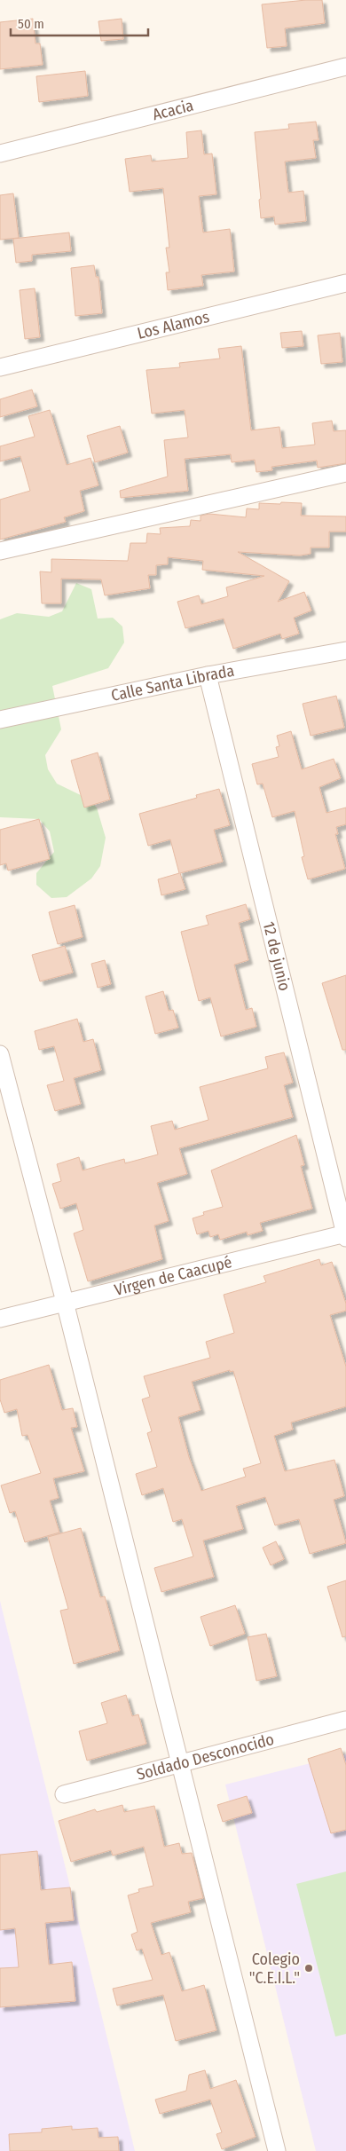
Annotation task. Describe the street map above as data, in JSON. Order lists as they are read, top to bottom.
{
  "streets": {
    "street": [
      "Acacia",
      "Los Alamos",
      "Calle Santa Librada",
      "12 de junio",
      "Virgen de Caacupé",
      "Soldado Desconocido"
    ]
  },
  "crossings": [
    ["Calle Santa Librada", "12 de junio"],
    ["12 de junio", "Virgen de Caacupé"]
  ],
  "places": ["Colegio \"C.E.I.L.\""],
  "scale_bar": "50 m"
}
